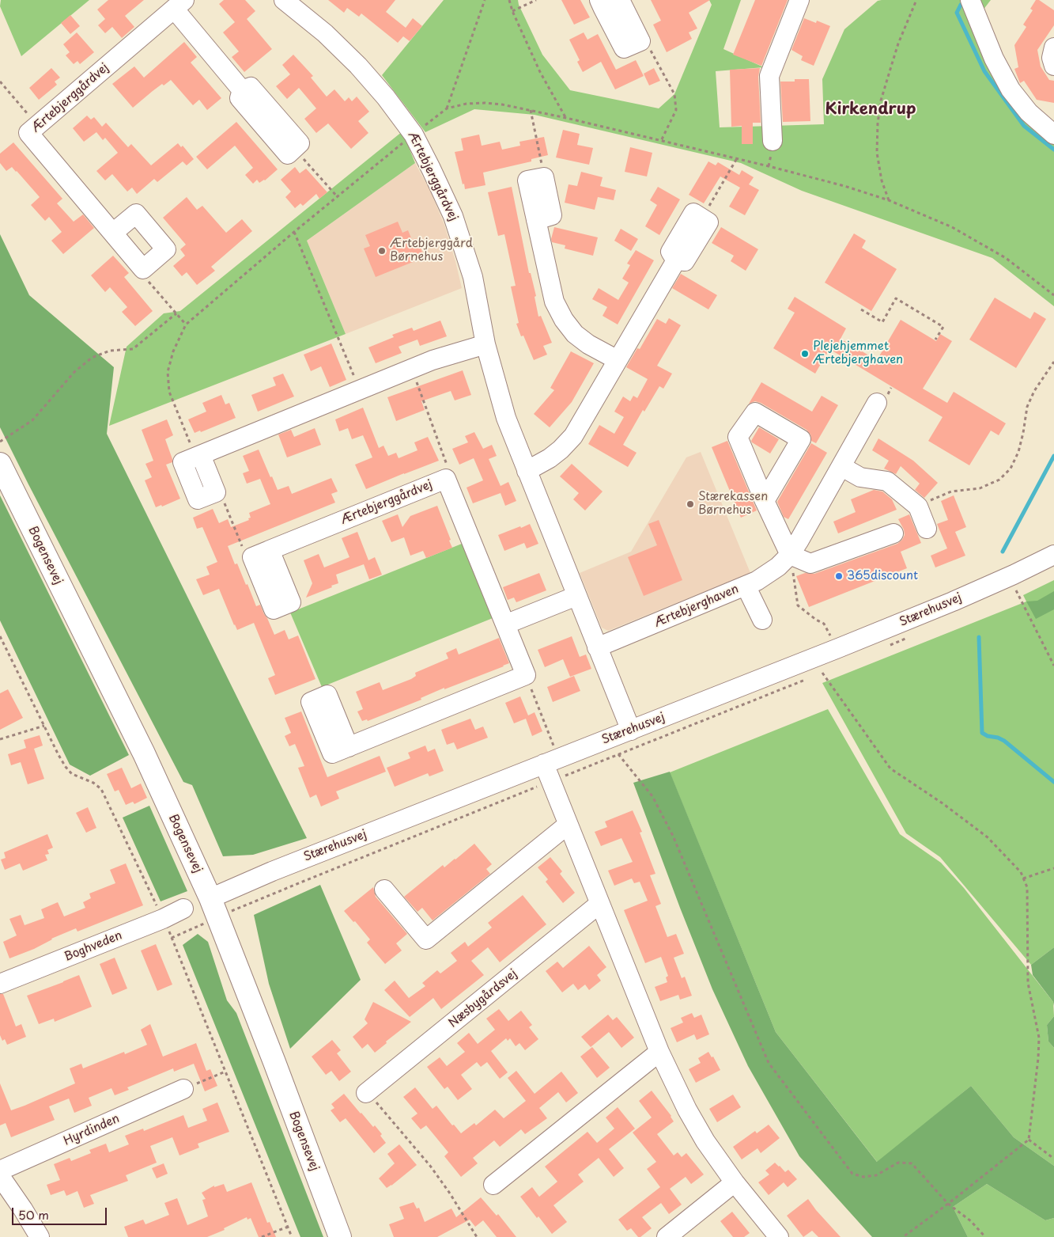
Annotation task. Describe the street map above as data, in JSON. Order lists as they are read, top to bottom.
{
  "streets": {
    "main road": ["Bogensevej"],
    "street": [
      "Ærtebjerggårdvej",
      "Ærtebjerghaven",
      "Stærehusvej",
      "Boghveden",
      "Næsbygårdsvej",
      "Hyrdinden"
    ]
  },
  "crossings": [
    ["Ærtebjerggårdvej", "Ærtebjerghaven"],
    ["Ærtebjerggårdvej", "Stærehusvej"],
    ["Bogensevej", "Stærehusvej"]
  ],
  "districts": ["Kirkendrup"],
  "places": [
    "Ærtebjerggård Børnehus",
    "Plejehjemmet Ærtebjerghaven",
    "Stærekassen Børnehus",
    "365discount"
  ],
  "scale_bar": "50 m"
}
